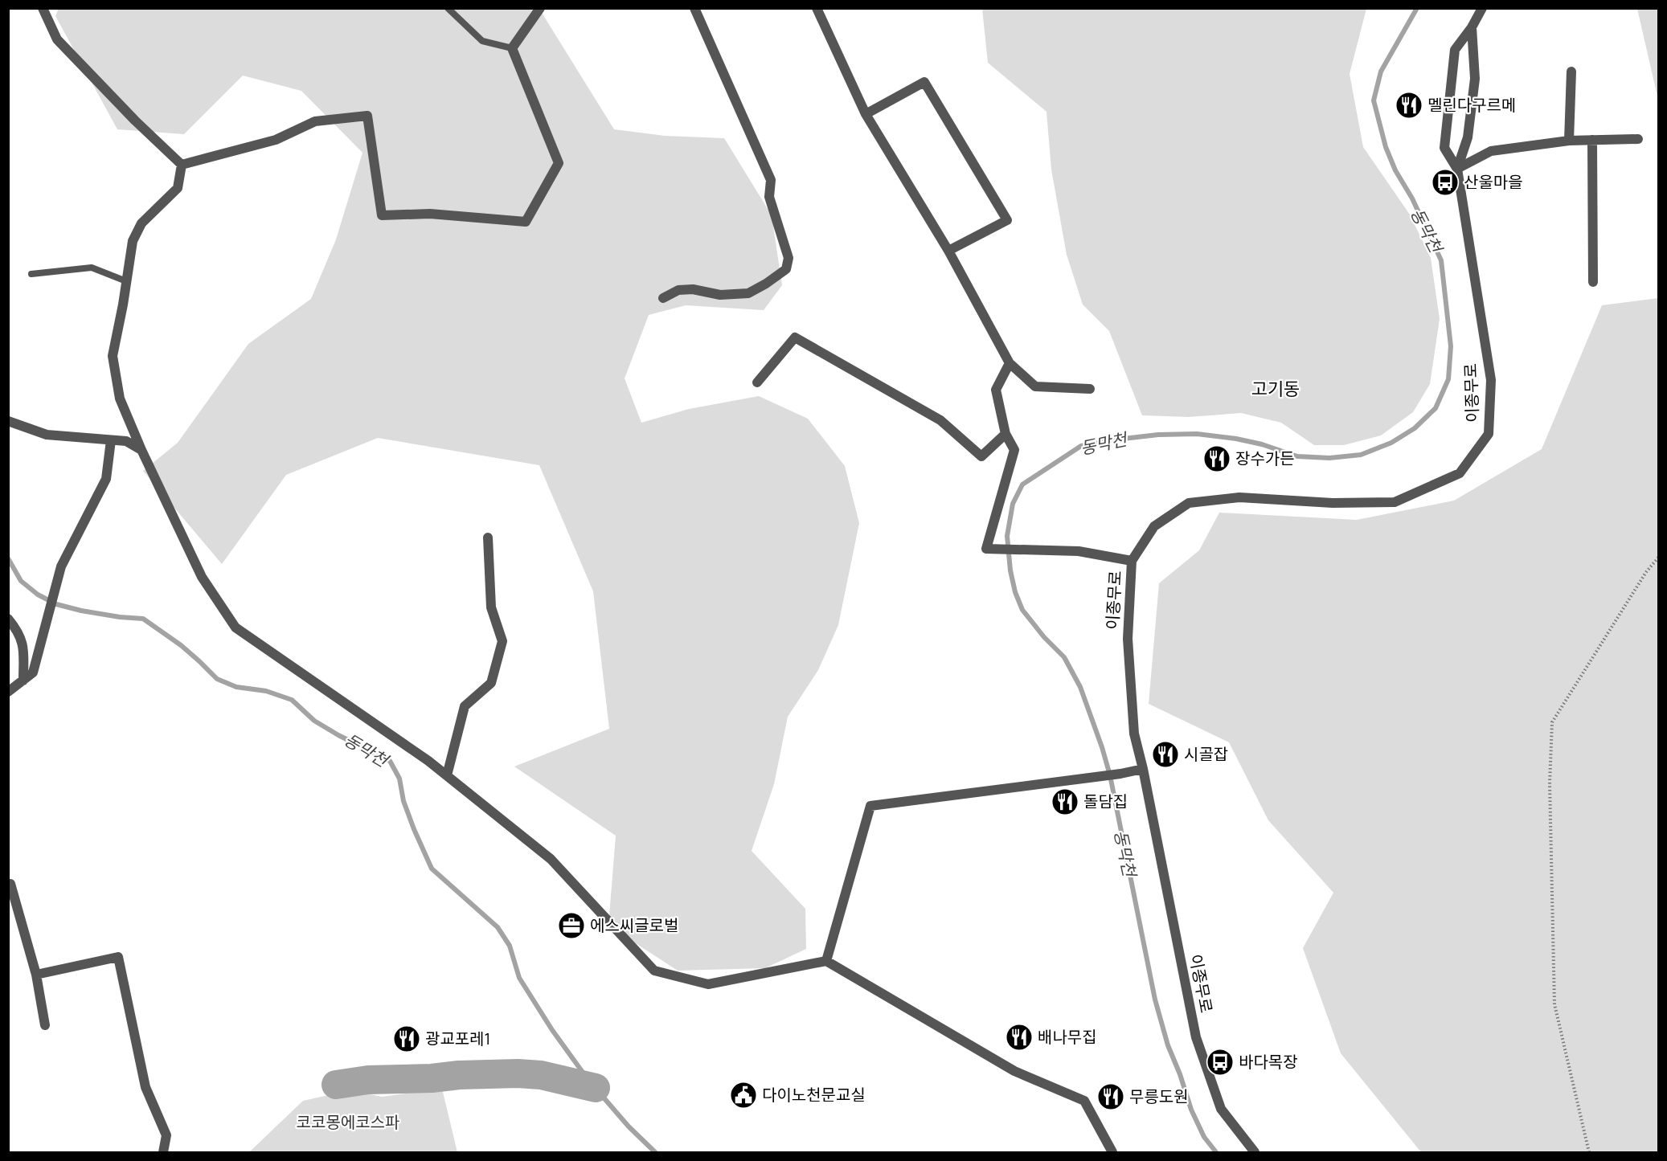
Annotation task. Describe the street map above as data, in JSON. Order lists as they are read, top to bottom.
{
  "streets": {
    "street": ["이종무로"]
  },
  "districts": ["고기동"],
  "water": ["동막천"],
  "parks": ["코코몽에코스파"],
  "places": {
    "restaurant": [
      "멜린다구르메",
      "장수가든",
      "시골잡",
      "돌담집",
      "배나무집",
      "광교포레1",
      "무릉도원"
    ],
    "bus stop": ["산울마을", "바다목장"],
    "office": ["에스씨글로벌"],
    "public building": ["다이노천문교실"]
  }
}
